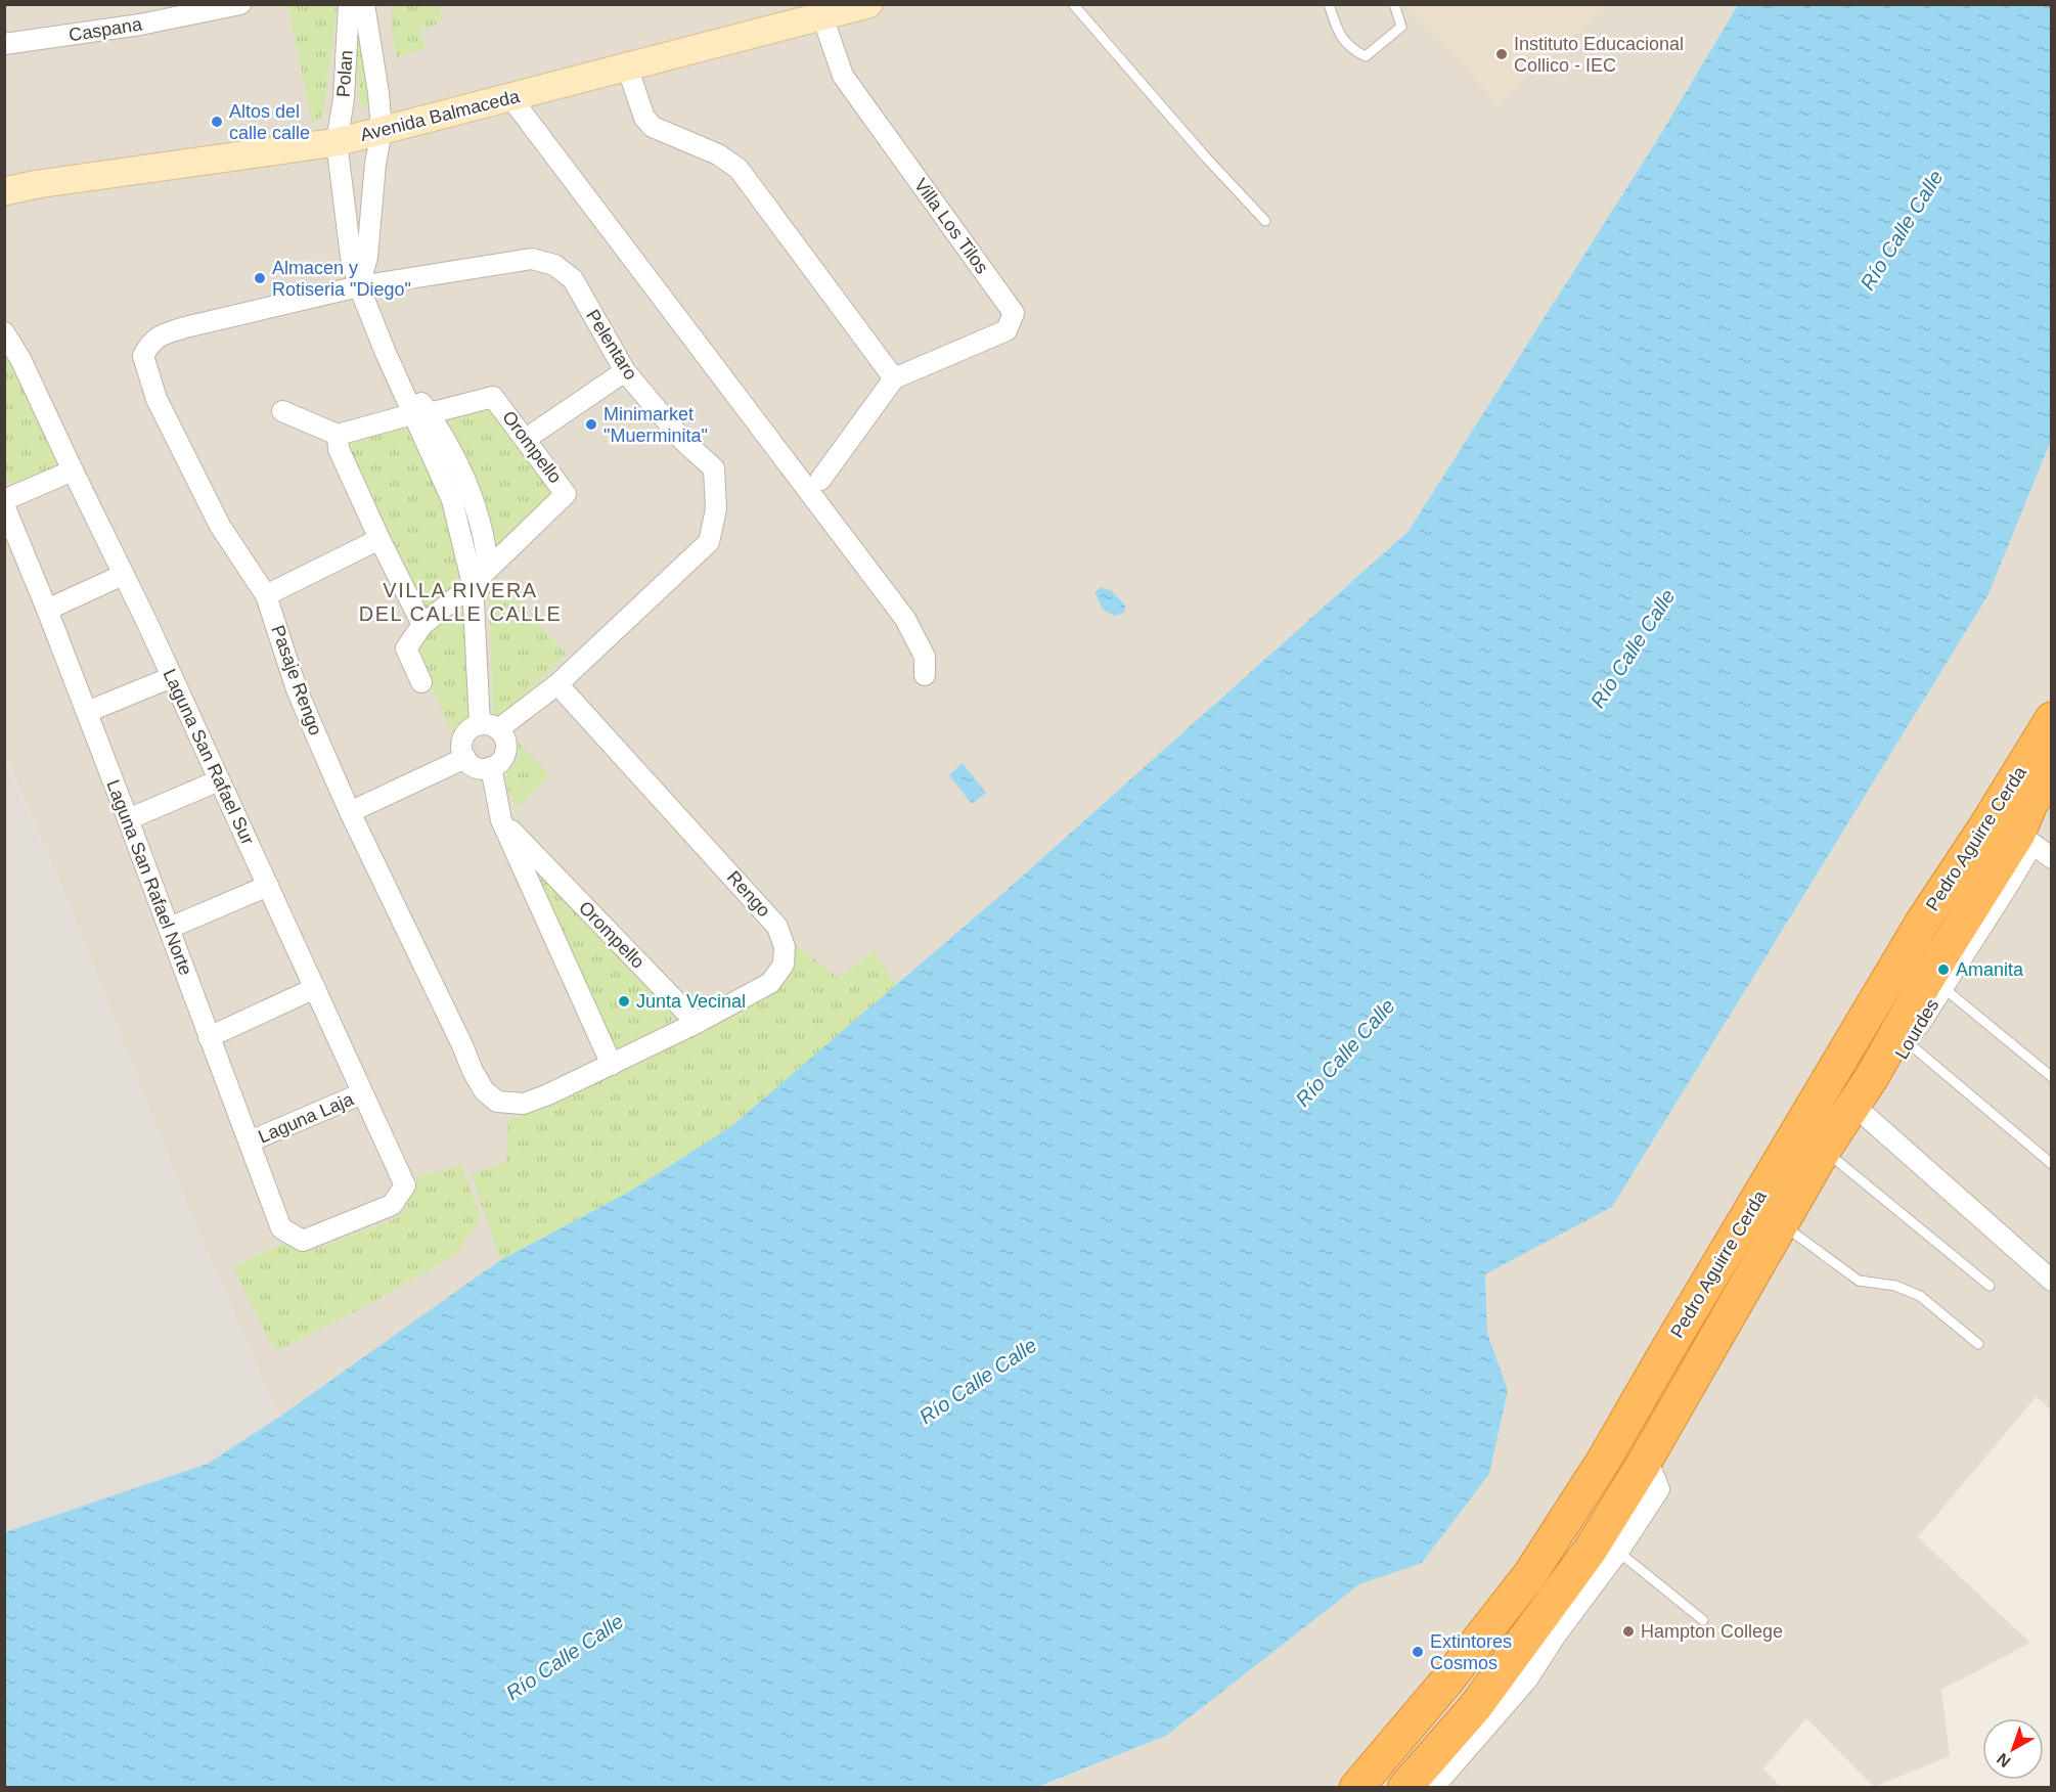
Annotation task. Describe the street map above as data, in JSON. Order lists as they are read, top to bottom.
{
  "streets": {
    "highway": ["Pedro Aguirre Cerda"],
    "main road": ["Avenida Balmaceda"],
    "street": [
      "Caspana",
      "Polan",
      "Villa Los Tilos",
      "Pelentaro",
      "Orompello",
      "Pasaje Rengo",
      "Laguna San Rafael Sur",
      "Laguna San Rafael Norte",
      "Rengo",
      "Lourdes",
      "Laguna Laja"
    ]
  },
  "crossings": [
    ["Polan", "Avenida Balmaceda"],
    ["Avenida Balmaceda", "Villa Los Tilos"],
    ["Pelentaro", "Pasaje Rengo"],
    ["Pelentaro", "Rengo"],
    ["Orompello", "Rengo"],
    ["Pasaje Rengo", "Rengo"],
    ["Laguna San Rafael Sur", "Laguna San Rafael Norte"],
    ["Laguna San Rafael Sur", "Laguna Laja"],
    ["Pedro Aguirre Cerda", "Lourdes"],
    ["Laguna San Rafael Norte", "Laguna Laja"]
  ],
  "districts": ["VILLA RIVERA DEL CALLE CALLE"],
  "water": ["Río Calle Calle"],
  "places": [
    "Instituto Educacional Collico - IEC",
    "Altos del calle calle",
    "Almacen y Rotiseria \"Diego\"",
    "Minimarket \"Muerminita\"",
    "Amanita",
    "Junta Vecinal",
    "Hampton College",
    "Extintores Cosmos"
  ],
  "north": "bottom left"
}
